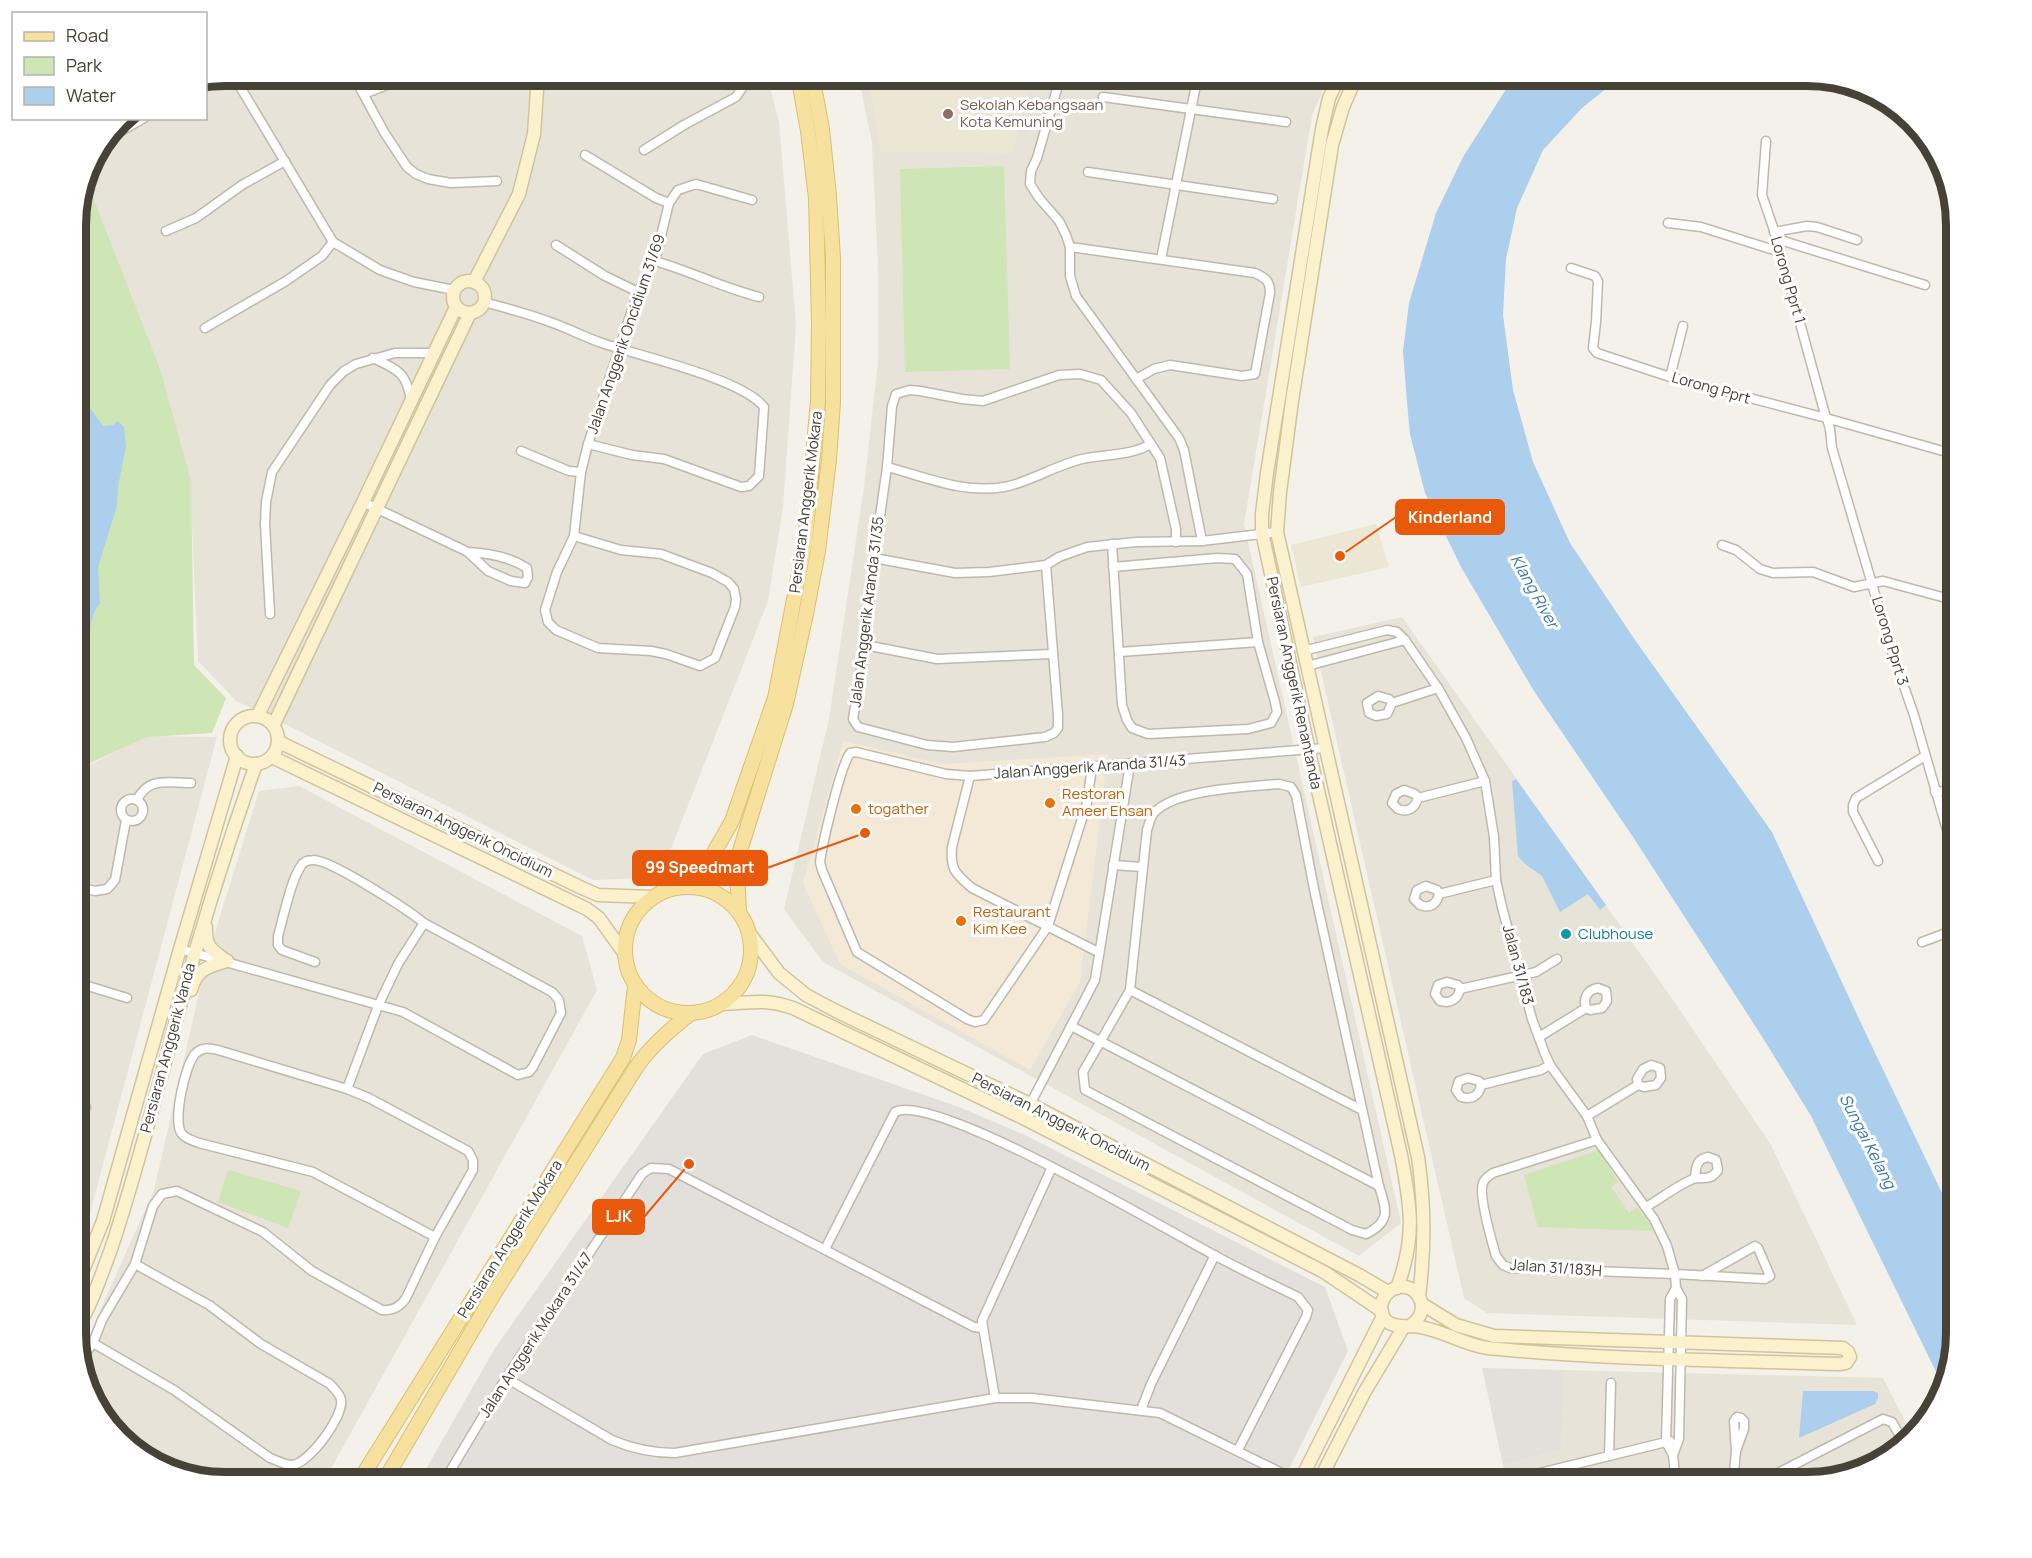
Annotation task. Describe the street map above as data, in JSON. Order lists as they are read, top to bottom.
{
  "streets": {
    "main road": [
      "Persiaran Anggerik Mokara",
      "Persiaran Anggerik Renantanda",
      "Persiaran Anggerik Oncidium",
      "Persiaran Anggerik Vanda"
    ],
    "street": [
      "Lorong Pprt 1",
      "Jalan Anggerik Oncidium 31/69",
      "Lorong Pprt",
      "Jalan Anggerik Aranda 31/35",
      "Lorong Pprt 3",
      "Jalan Anggerik Aranda 31/43",
      "Jalan 31/183",
      "Jalan 31/183H",
      "Jalan Anggerik Mokara 31/47"
    ]
  },
  "crossings": [
    ["Lorong Pprt 1", "Lorong Pprt"],
    ["Lorong Pprt 1", "Lorong Pprt 3"],
    ["Lorong Pprt", "Lorong Pprt 3"],
    ["Persiaran Anggerik Mokara", "Persiaran Anggerik Oncidium"],
    ["Persiaran Anggerik Renantanda", "Jalan Anggerik Aranda 31/43"],
    ["Persiaran Anggerik Renantanda", "Persiaran Anggerik Oncidium"],
    ["Persiaran Anggerik Oncidium", "Persiaran Anggerik Vanda"],
    ["Jalan 31/183", "Jalan 31/183H"]
  ],
  "water": ["Klang River", "Sungai Kelang"],
  "places": [
    "Sekolah Kebangsaan Kota Kemuning",
    "Kinderland",
    "Restoran Ameer Ehsan",
    "togather",
    "99 Speedmart",
    "Restaurant Kim Kee",
    "Clubhouse",
    "LJK"
  ],
  "legend": ["Road", "Park", "Water"]
}
